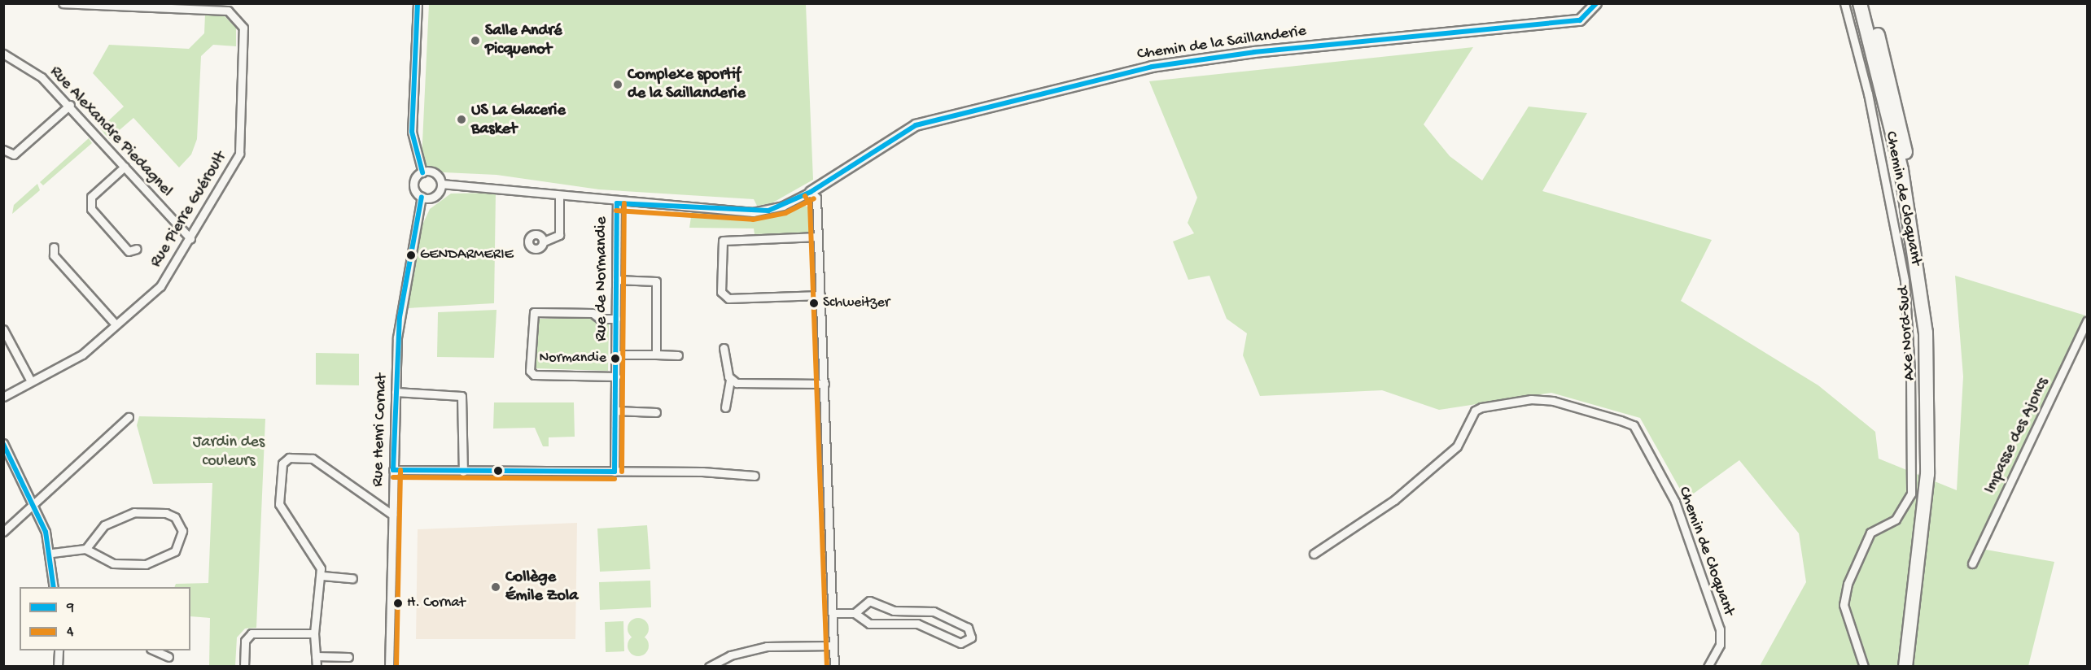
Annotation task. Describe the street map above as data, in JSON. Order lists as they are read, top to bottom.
{
  "streets": {
    "highway": ["Axe Nord-Sud"],
    "street": [
      "Chemin de la Saillanderie",
      "Rue Alexandre Piedagnel",
      "Chemin de Cloquant",
      "Rue Pierre Guéroult",
      "Rue de Normandie",
      "Rue Henri Cornat",
      "Impasse des Ajoncs"
    ]
  },
  "crossings": [
    ["Rue Alexandre Piedagnel", "Rue Pierre Guéroult"]
  ],
  "parks": ["Jardin des couleurs"],
  "places": [
    "Salle André Picquenot",
    "Complexe sportif de la Saillanderie",
    "US La Glacerie Basket",
    "GENDARMERIE",
    "Schweitzer",
    "Normandie",
    "Collège Émile Zola",
    "H. Cornat"
  ],
  "lines": ["transit line 9", "transit line 4"],
  "legend": ["9", "4"]
}
